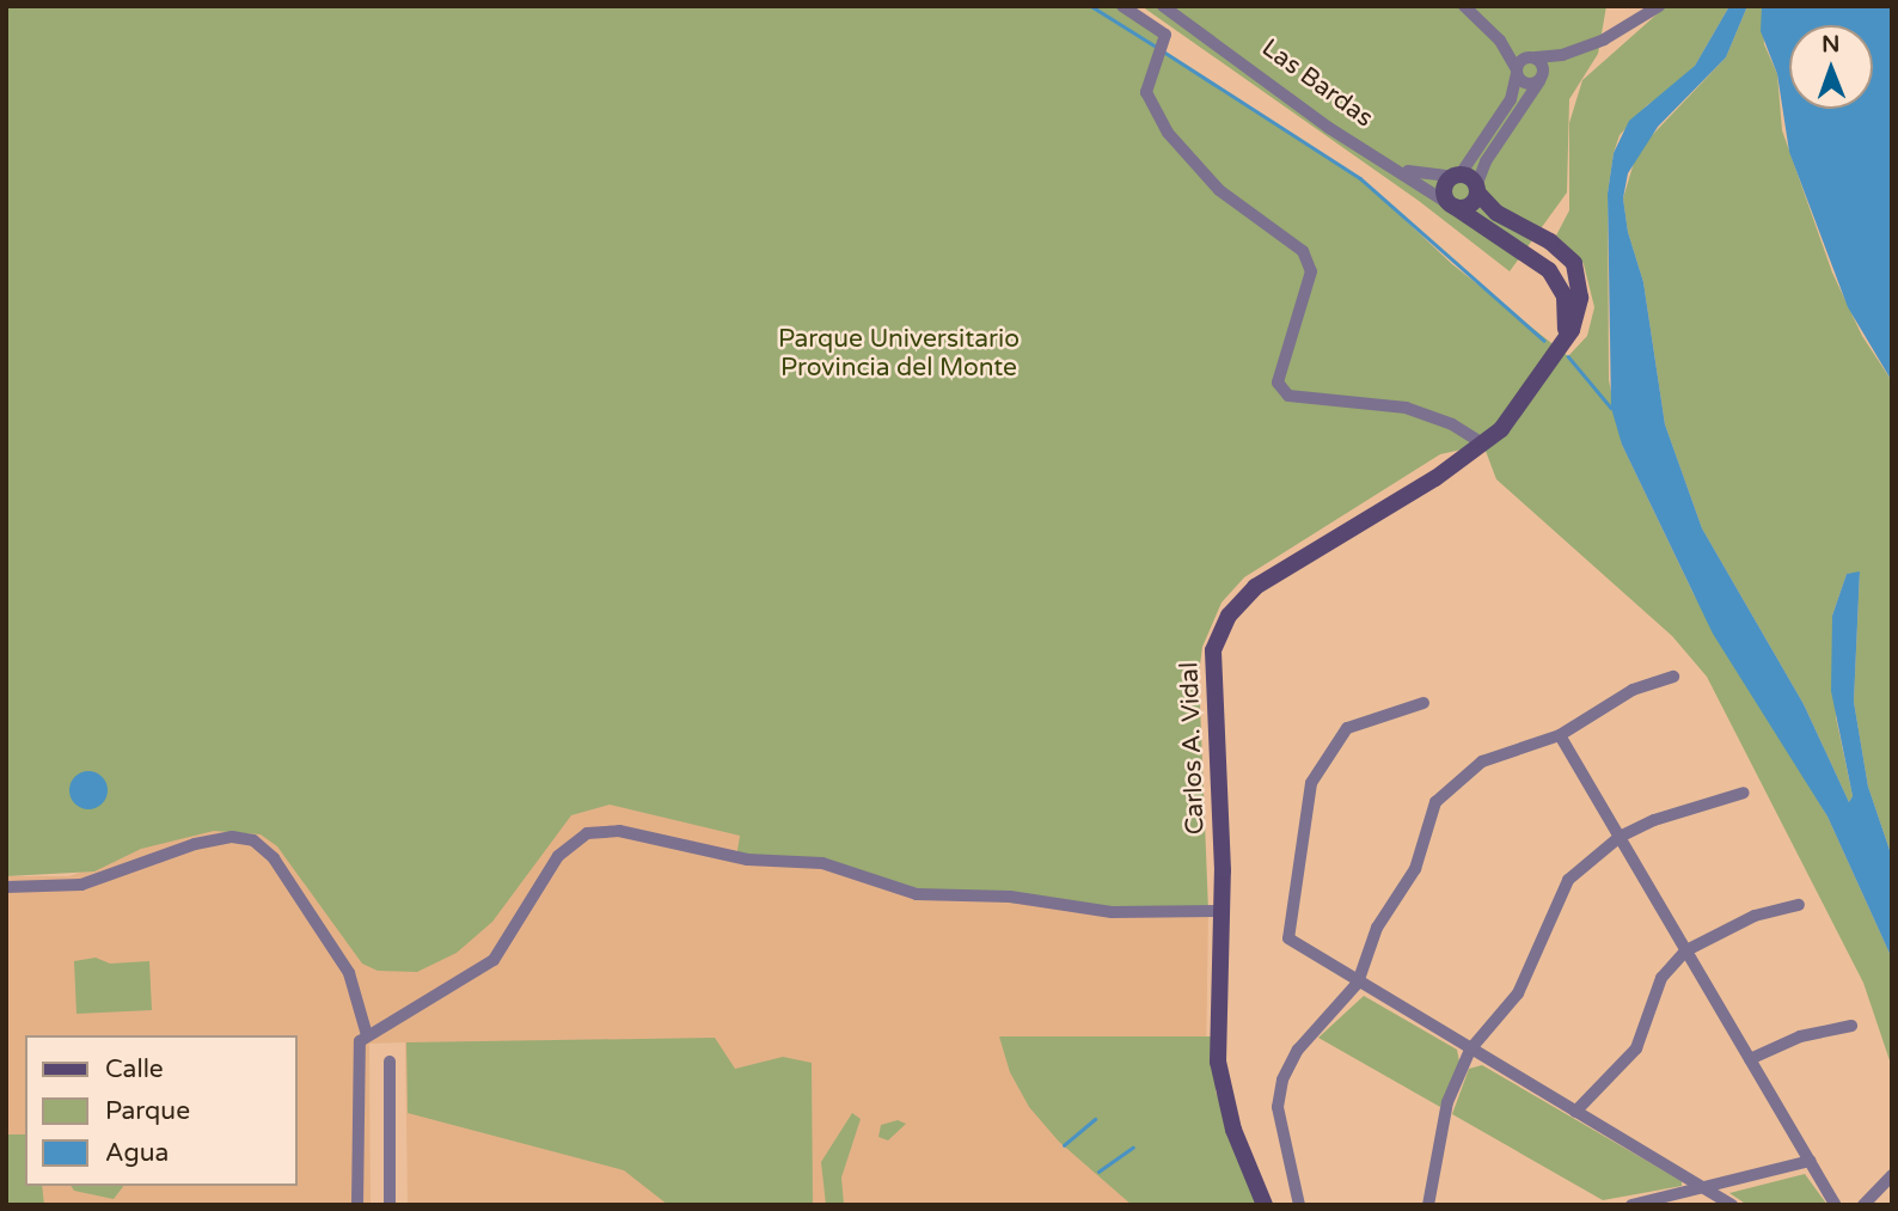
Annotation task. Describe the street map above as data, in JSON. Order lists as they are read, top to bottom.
{
  "streets": {
    "street": ["Las Bardas", "Carlos A. Vidal"]
  },
  "crossings": [
    ["Las Bardas", "Carlos A. Vidal"]
  ],
  "parks": ["Parque Universitario Provincia del Monte"],
  "legend": ["Calle", "Parque", "Agua"],
  "north": "top"
}
